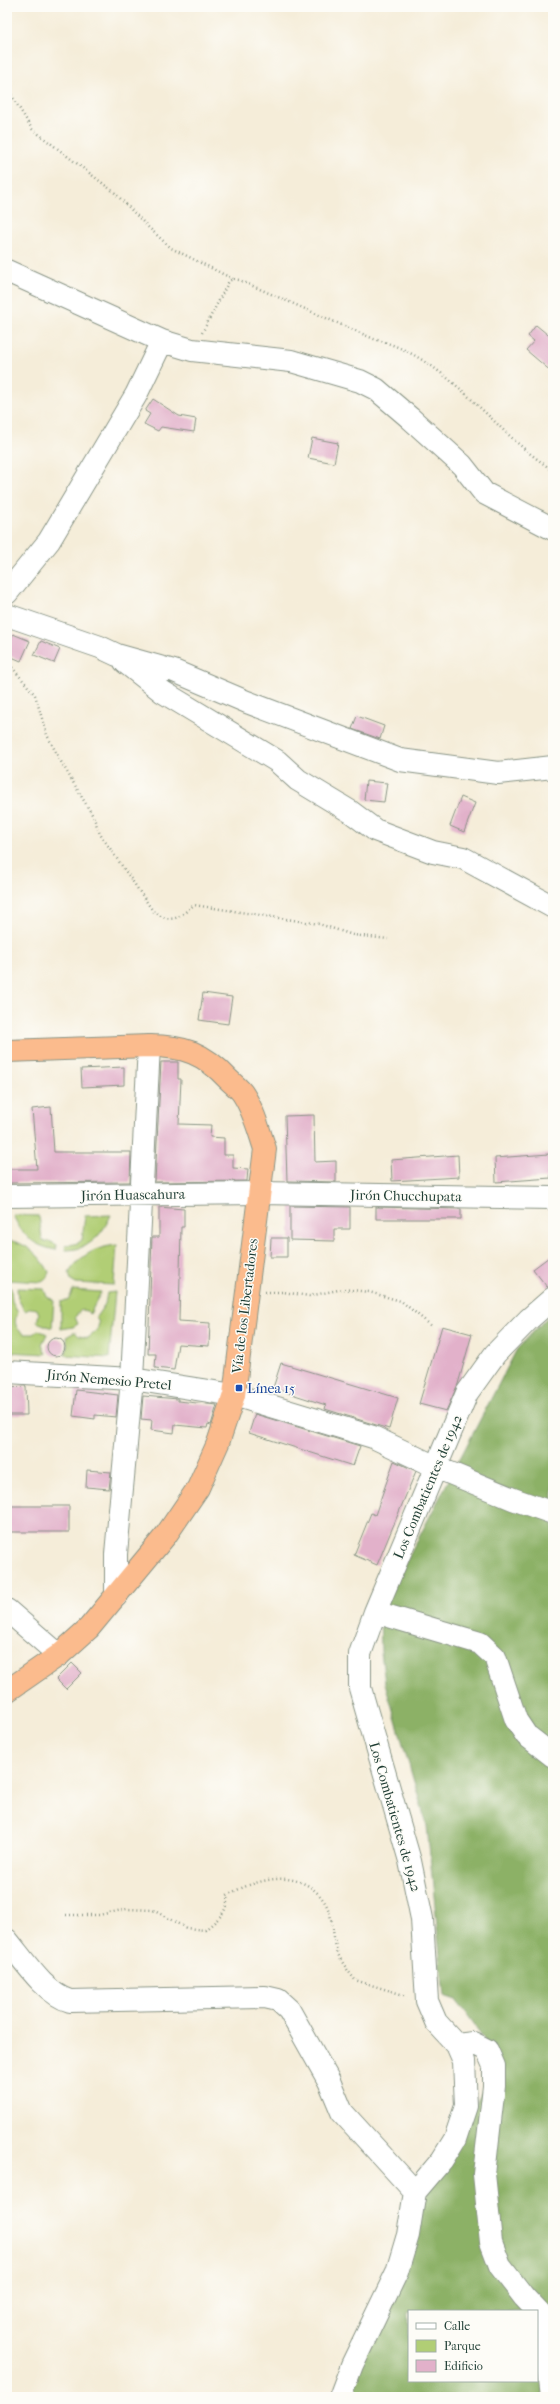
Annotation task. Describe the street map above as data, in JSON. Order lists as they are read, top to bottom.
{
  "streets": {
    "highway": ["Vía de los Libertadores"],
    "street": [
      "Jirón Huascahura",
      "Jirón Chucchupata",
      "Jirón Nemesio Pretel",
      "Los Combatientes de 1942"
    ]
  },
  "crossings": [
    ["Jirón Huascahura", "Jirón Chucchupata"],
    ["Jirón Huascahura", "Vía de los Libertadores"],
    ["Jirón Chucchupata", "Vía de los Libertadores"],
    ["Vía de los Libertadores", "Jirón Nemesio Pretel"],
    ["Jirón Nemesio Pretel", "Los Combatientes de 1942"]
  ],
  "places": {
    "transit": ["Línea 15"]
  },
  "legend": ["Calle", "Parque", "Edificio"]
}
